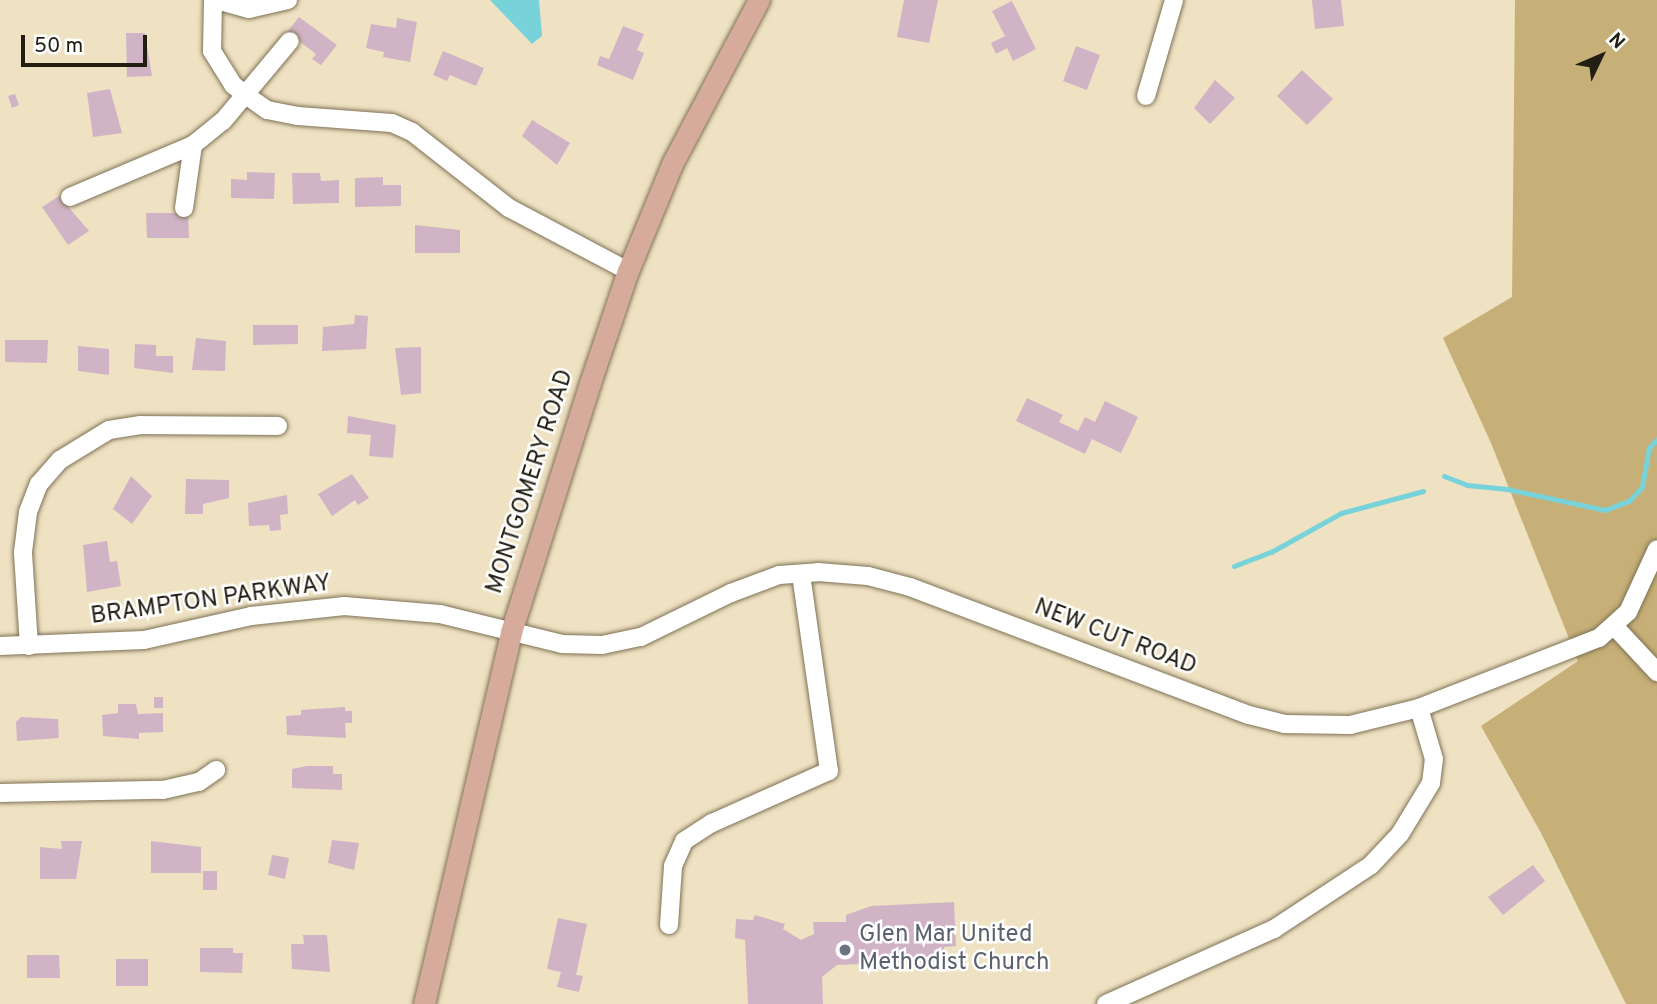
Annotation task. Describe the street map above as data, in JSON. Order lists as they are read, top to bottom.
{
  "streets": {
    "main road": ["MONTGOMERY ROAD"],
    "street": ["BRAMPTON PARKWAY", "NEW CUT ROAD"]
  },
  "crossings": [
    ["MONTGOMERY ROAD", "BRAMPTON PARKWAY"],
    ["MONTGOMERY ROAD", "NEW CUT ROAD"],
    ["BRAMPTON PARKWAY", "NEW CUT ROAD"]
  ],
  "places": ["Glen Mar United Methodist Church"],
  "scale_bar": "50 m",
  "north": "top right"
}
